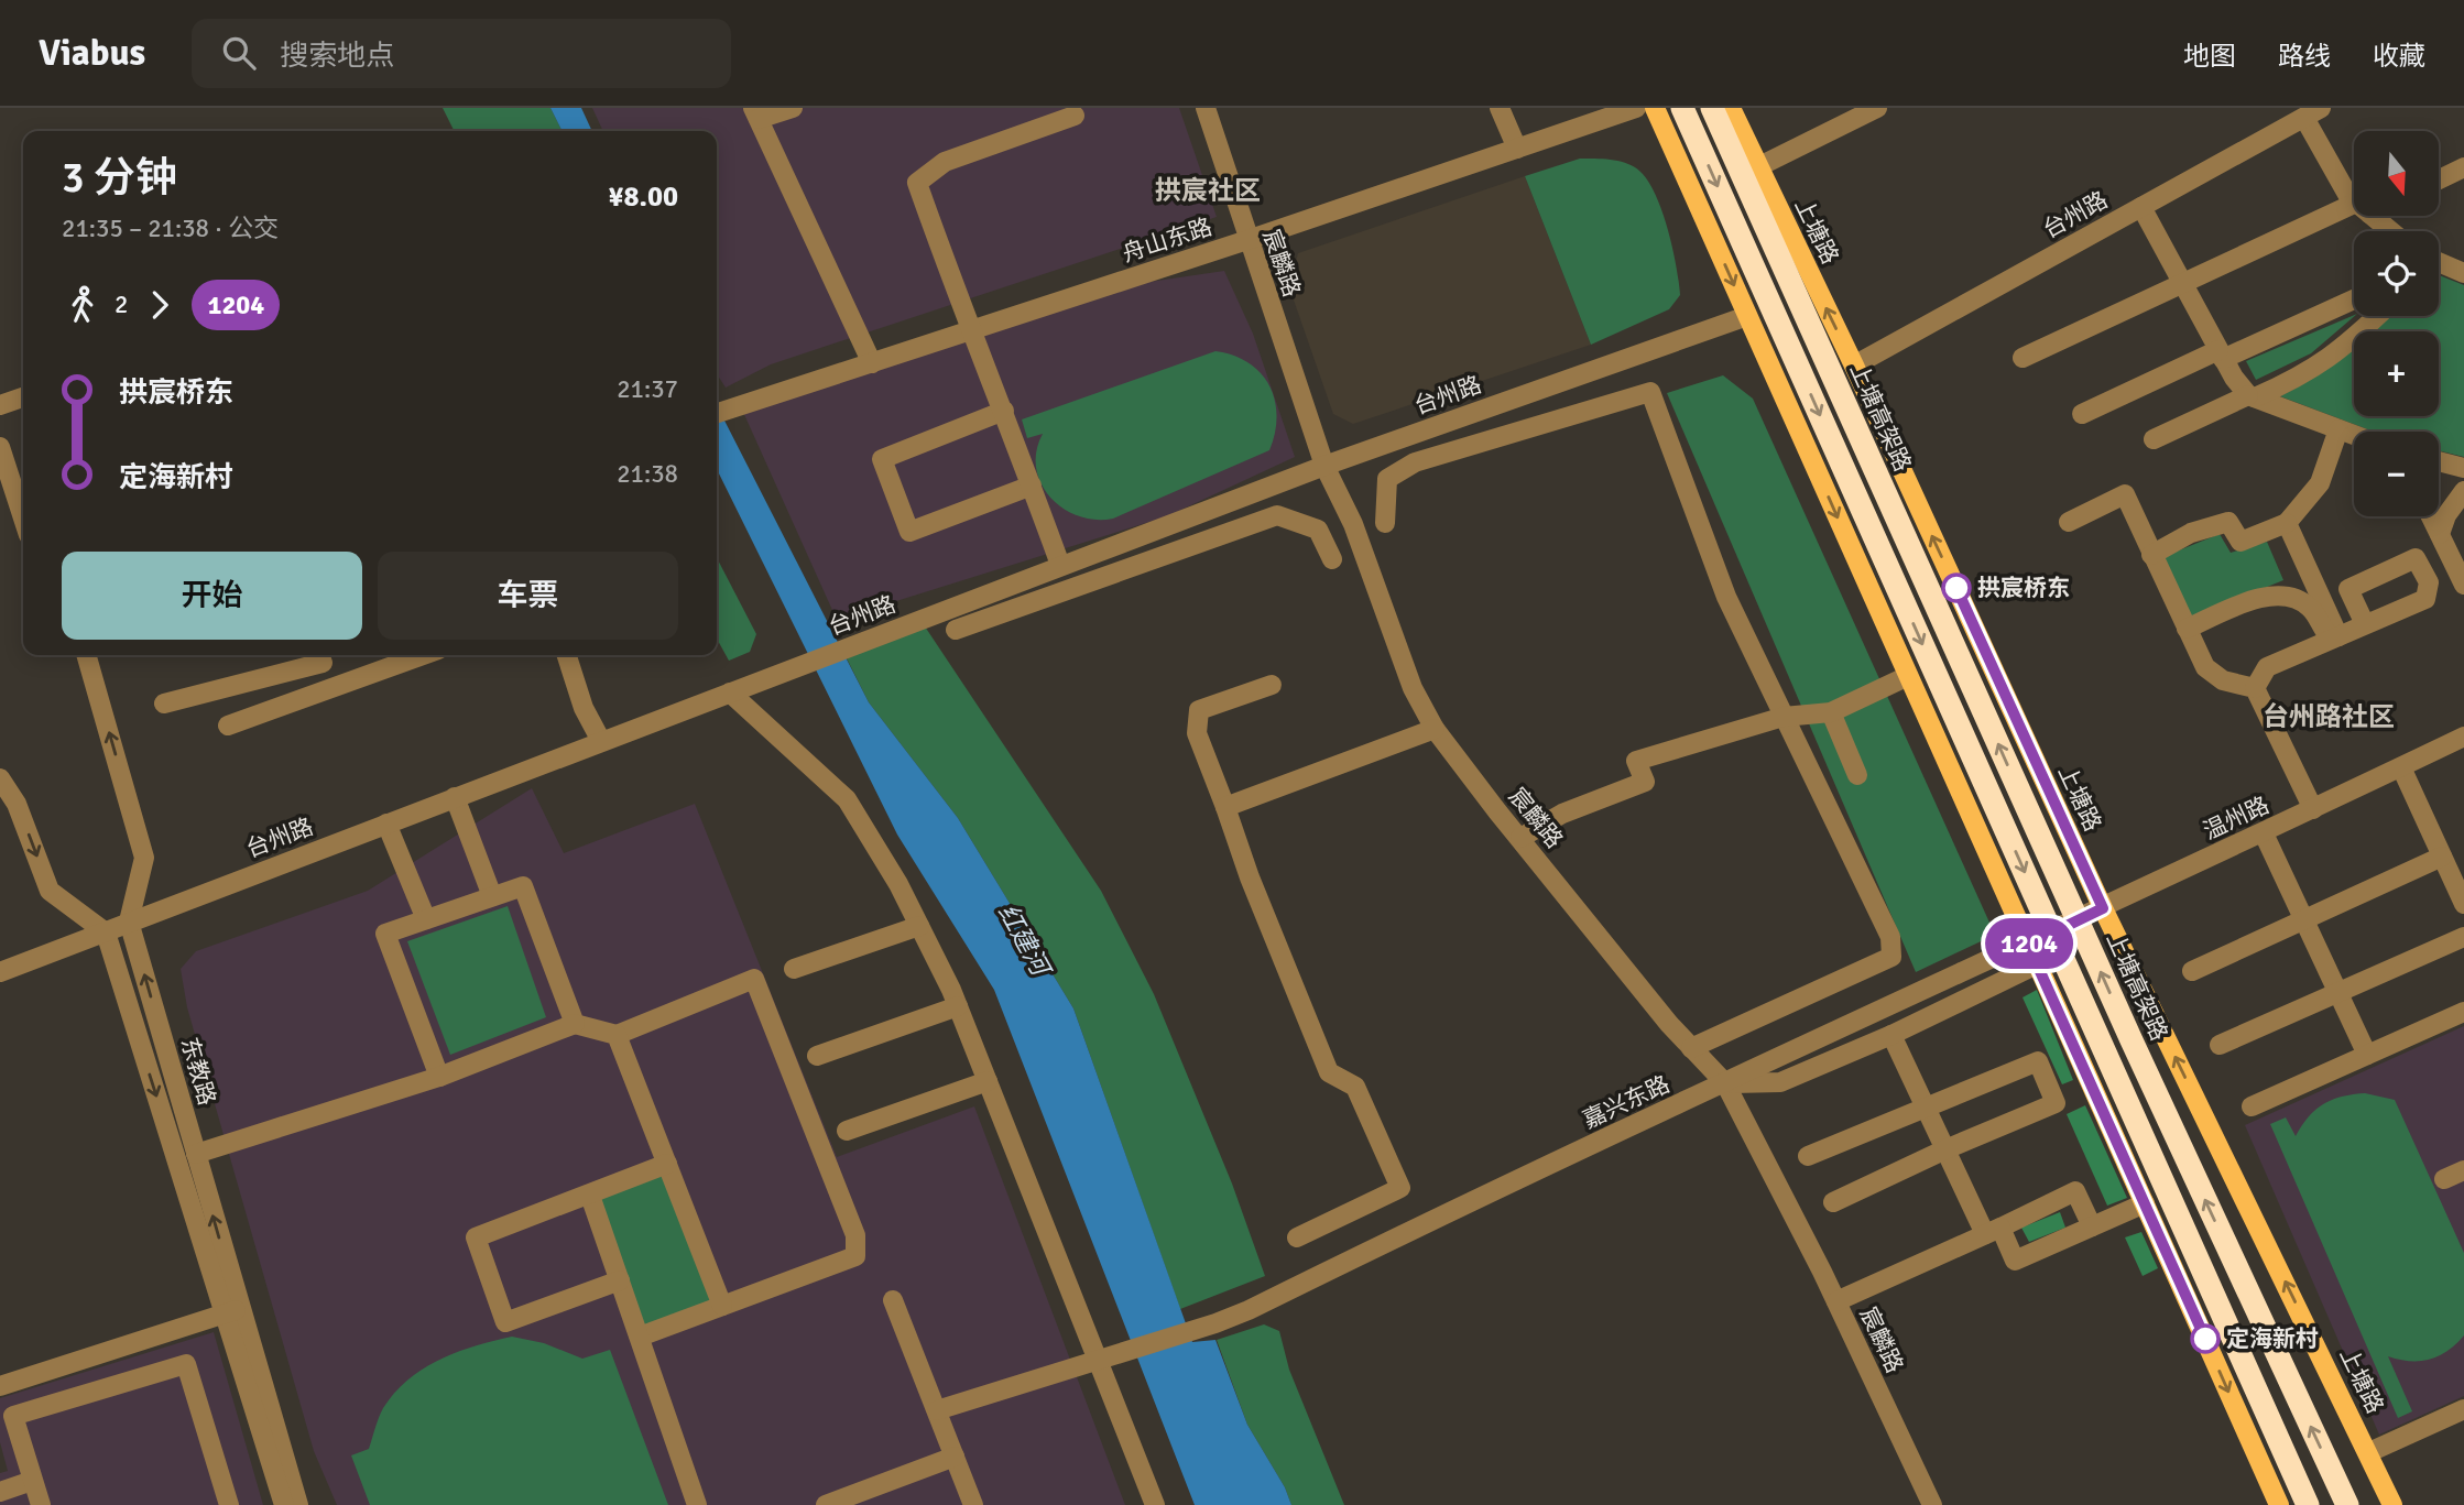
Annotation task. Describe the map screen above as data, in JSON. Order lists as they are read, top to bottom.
{
  "streets": {
    "highway": ["上塘高架路"],
    "main road": ["上塘路"],
    "street": [
      "台州路",
      "舟山东路",
      "宸麟路",
      "温州路",
      "东教路",
      "嘉兴东路"
    ]
  },
  "crossings": [
    ["台州路", "上塘路"],
    ["台州路", "宸麟路"],
    ["台州路", "东教路"],
    ["上塘路", "温州路"],
    ["舟山东路", "宸麟路"],
    ["宸麟路", "嘉兴东路"],
    ["温州路", "嘉兴东路"]
  ],
  "districts": ["拱宸社区", "台州路社区"],
  "water": ["红建河"],
  "places": ["拱宸桥东", "定海新村"],
  "lines": ["bus line 1204"],
  "north": "bottom",
  "page": {
    "header": "Viabus",
    "search": "搜索地点",
    "nav": ["地图", "路线", "收藏"],
    "on_map": "1204",
    "map_buttons": ["+", "−"],
    "heading": ["3 分钟", "21:35 – 21:38 · 公交", "¥8.00"],
    "legs": ["2", "1204"],
    "list": [
      {
        "name": "拱宸桥东",
        "value": "21:37"
      },
      {
        "name": "定海新村",
        "value": "21:38"
      }
    ],
    "buttons": ["开始", "车票"]
  }
}
